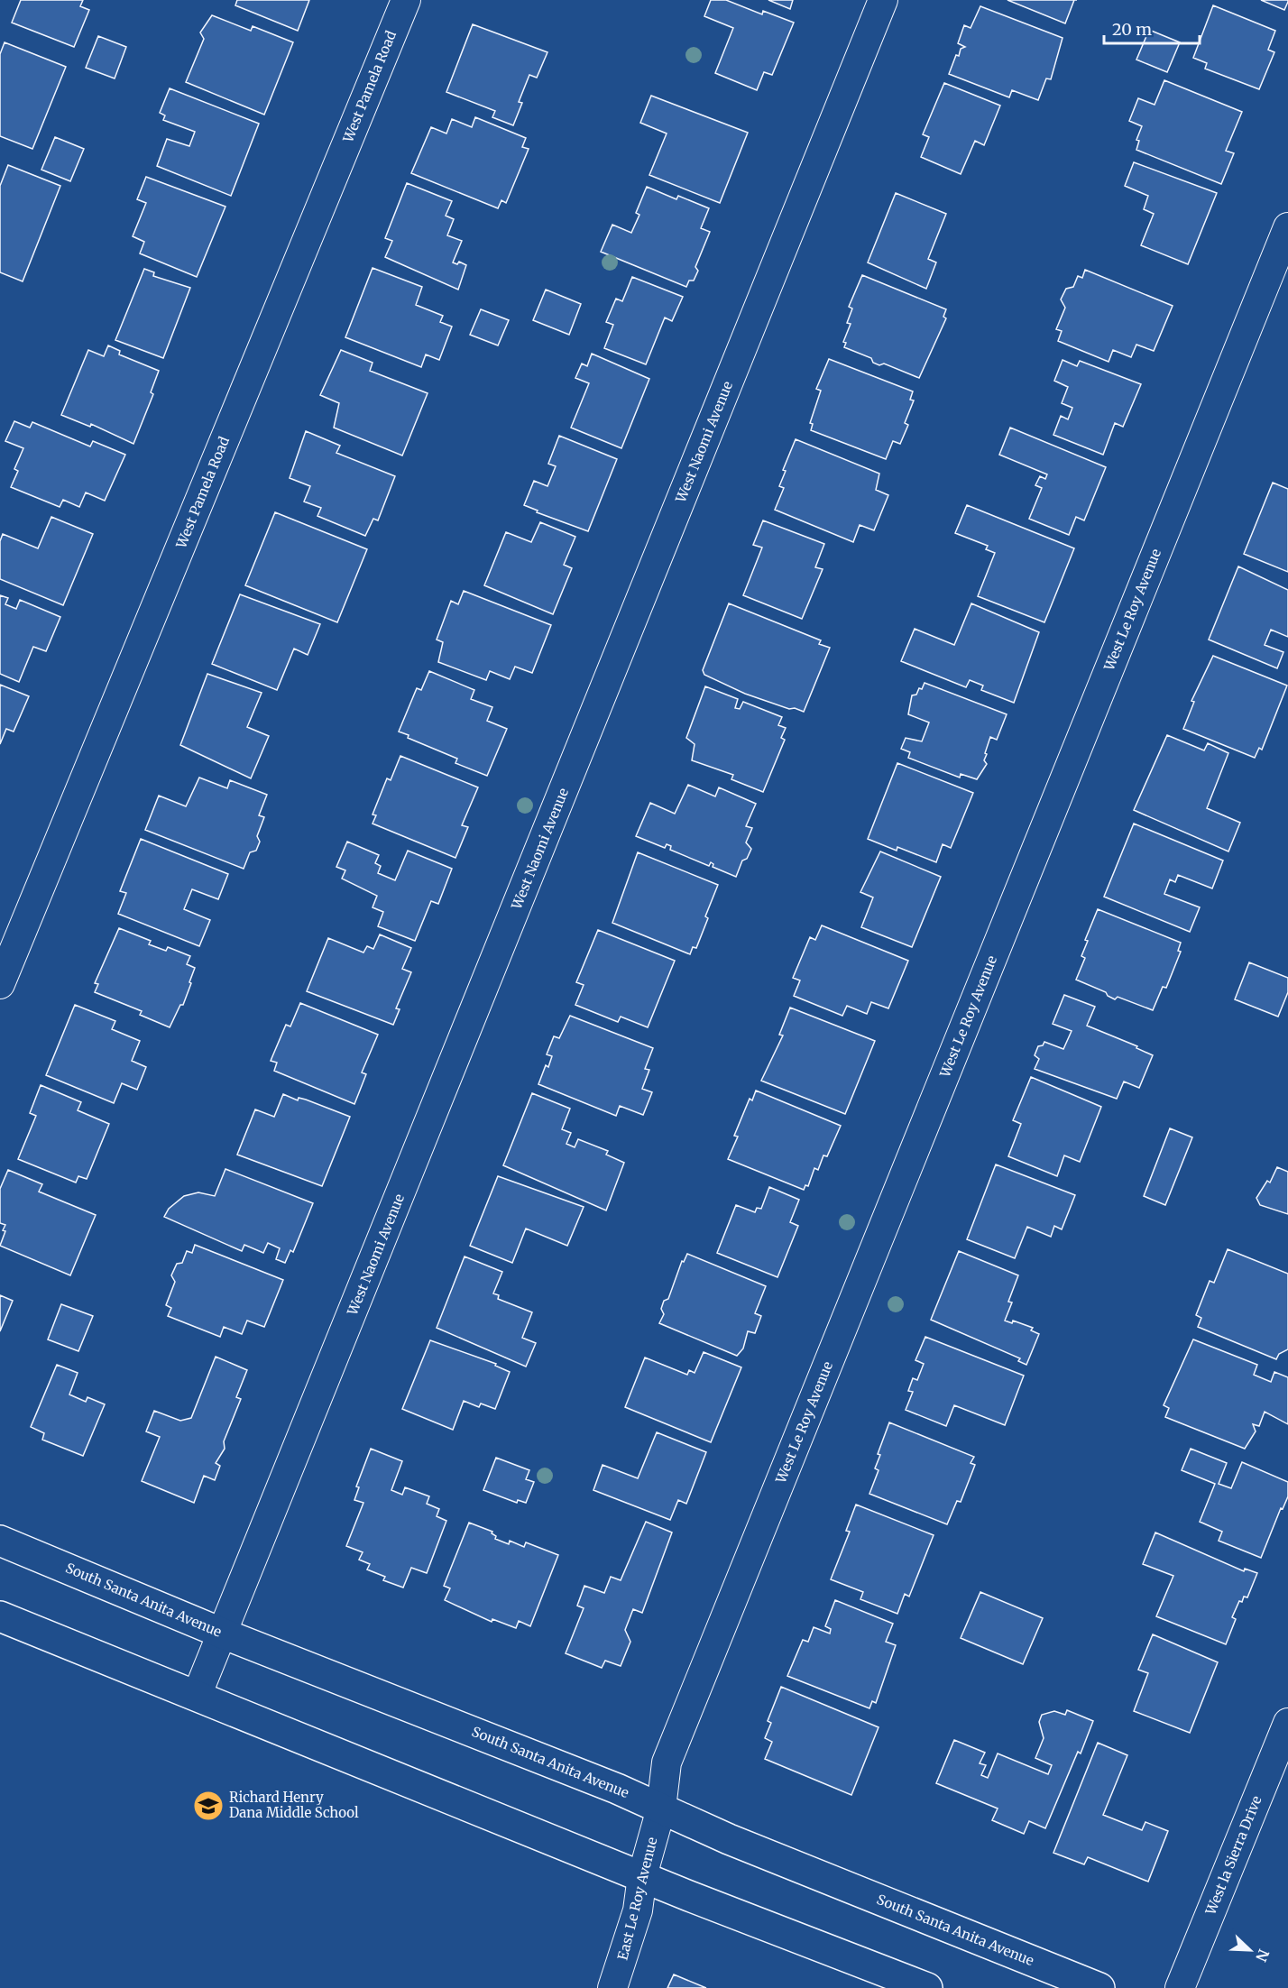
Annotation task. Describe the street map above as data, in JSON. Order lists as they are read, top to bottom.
{
  "streets": {
    "main road": ["South Santa Anita Avenue"],
    "street": [
      "West Pamela Road",
      "West Naomi Avenue",
      "West Le Roy Avenue",
      "West la Sierra Drive",
      "East Le Roy Avenue"
    ]
  },
  "crossings": [
    ["West Naomi Avenue", "South Santa Anita Avenue"],
    ["West Le Roy Avenue", "South Santa Anita Avenue"],
    ["West Le Roy Avenue", "East Le Roy Avenue"],
    ["South Santa Anita Avenue", "East Le Roy Avenue"]
  ],
  "places": {
    "school or university": ["Richard Henry Dana Middle School"]
  },
  "scale_bar": "20 m",
  "north": "bottom right"
}
